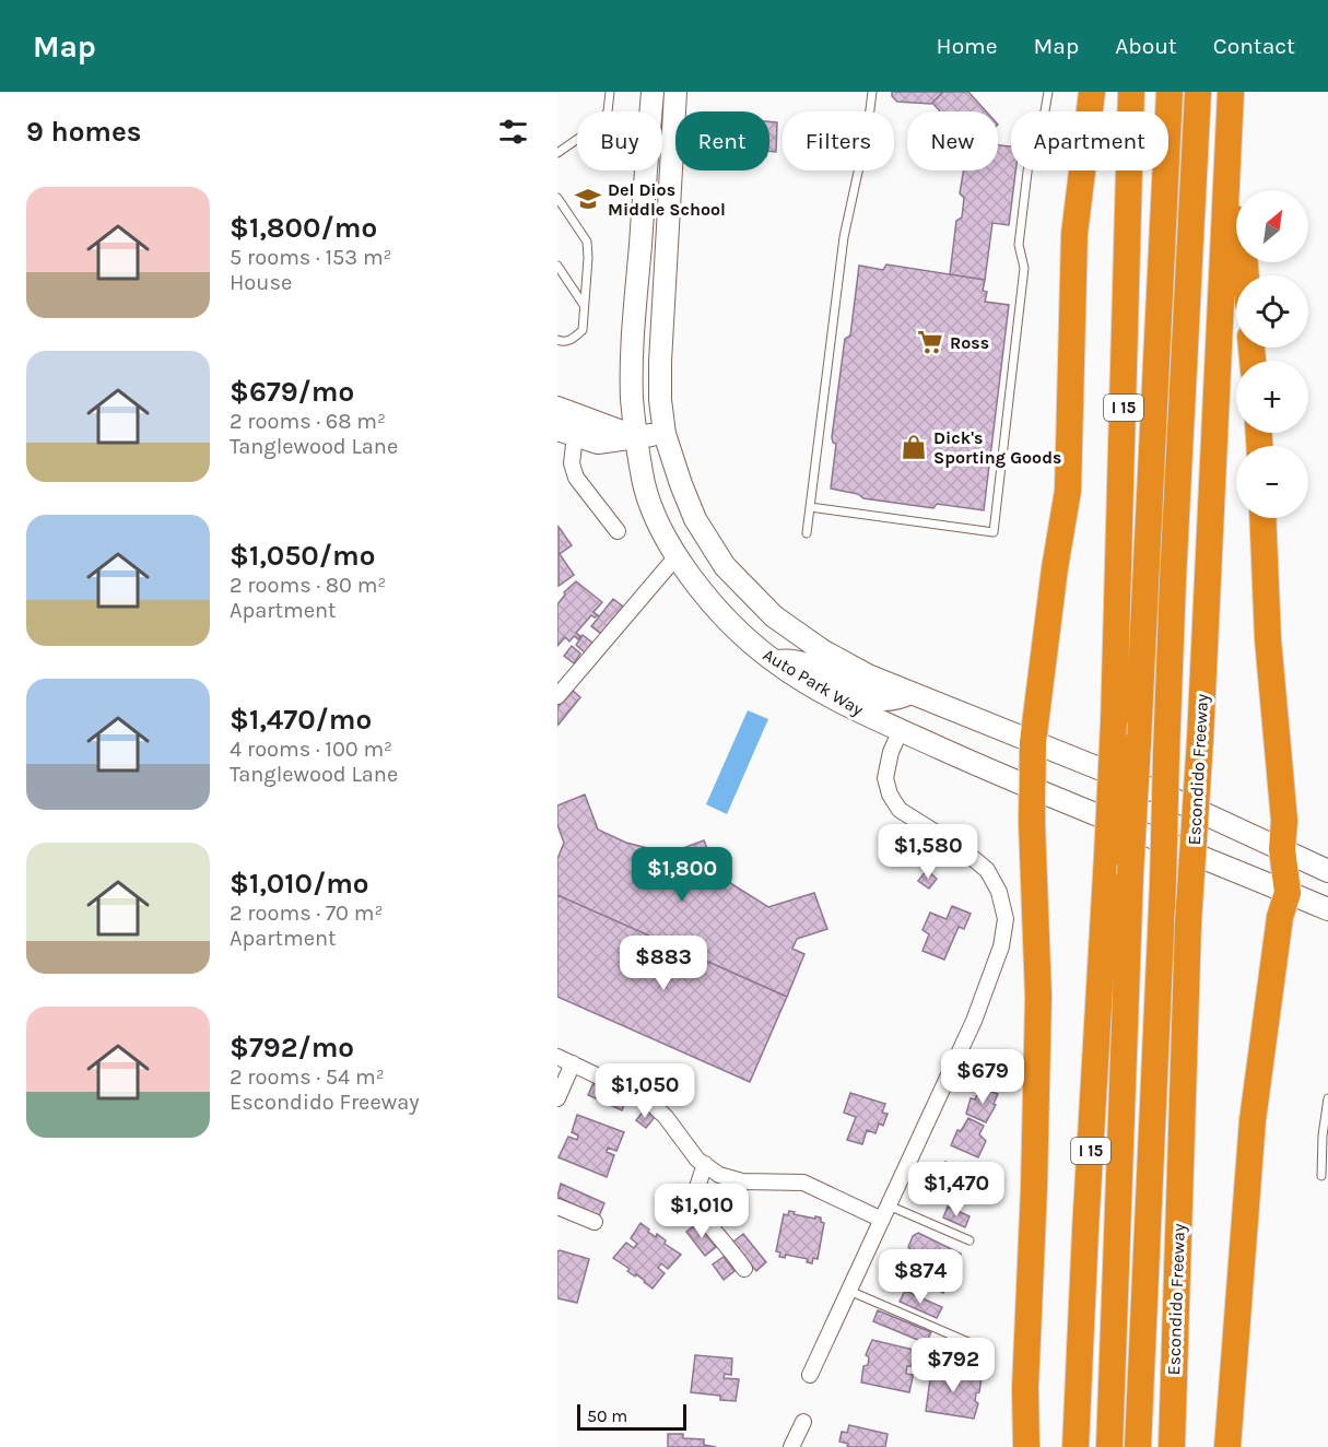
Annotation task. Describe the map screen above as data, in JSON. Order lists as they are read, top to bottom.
{
  "streets": {
    "highway": ["I 15", "Escondido Freeway"],
    "main road": ["Auto Park Way"]
  },
  "places": {
    "school or university": ["Del Dios Middle School"],
    "supermarket": ["Ross"],
    "shop": ["Dick's Sporting Goods"]
  },
  "scale_bar": "50 m",
  "north": "top right",
  "page": {
    "header": "Map",
    "nav": [
      "Home",
      "Map",
      "About",
      "Contact"
    ],
    "heading": "9 homes",
    "chip": [
      "Buy",
      "Rent",
      "Filters",
      "New",
      "Apartment"
    ],
    "list": [
      {
        "name": "$1,800/mo",
        "note": "5 rooms · 153 m² · House"
      },
      {
        "name": "$679/mo",
        "note": "2 rooms · 68 m² · Tanglewood Lane"
      },
      {
        "name": "$1,050/mo",
        "note": "2 rooms · 80 m² · Apartment"
      },
      {
        "name": "$1,470/mo",
        "note": "4 rooms · 100 m² · Tanglewood Lane"
      },
      {
        "name": "$1,010/mo",
        "note": "2 rooms · 70 m² · Apartment"
      },
      {
        "name": "$792/mo",
        "note": "2 rooms · 54 m² · Escondido Freeway"
      }
    ],
    "map_buttons": ["+", "−"],
    "price": [
      "$1,580",
      "$1,800",
      "$883",
      "$679",
      "$1,050",
      "$1,470",
      "$1,010",
      "$874",
      "$792"
    ],
    "scale": "50 m"
  }
}
